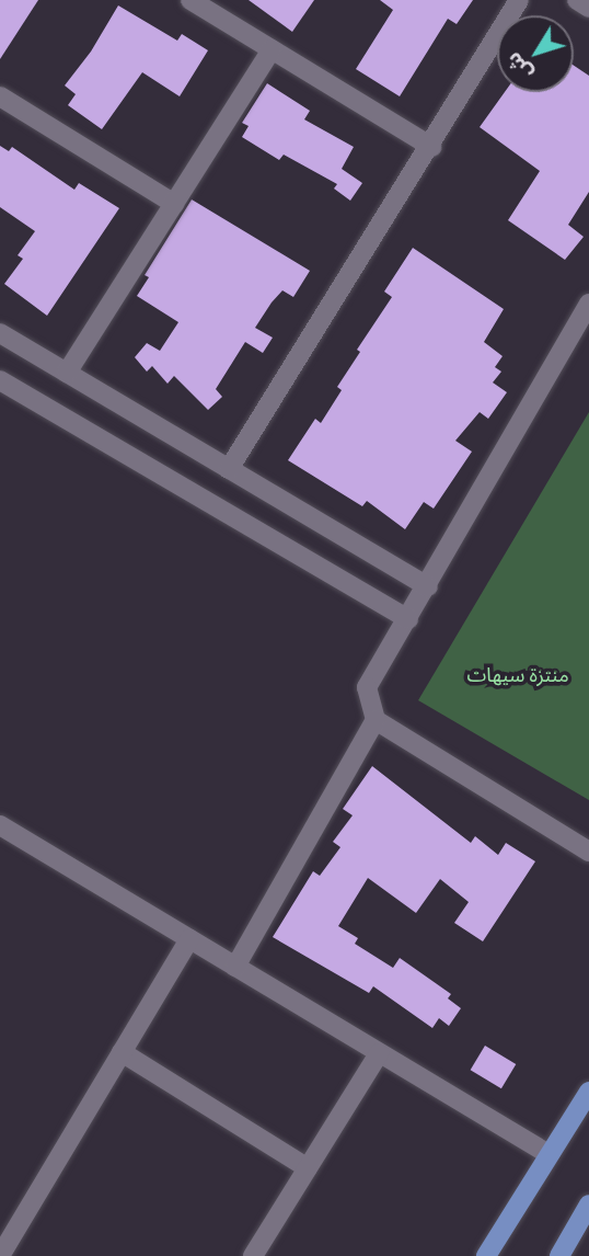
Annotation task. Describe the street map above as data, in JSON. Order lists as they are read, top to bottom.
{
  "parks": ["منتزة سيهات"],
  "north": "bottom left"
}
